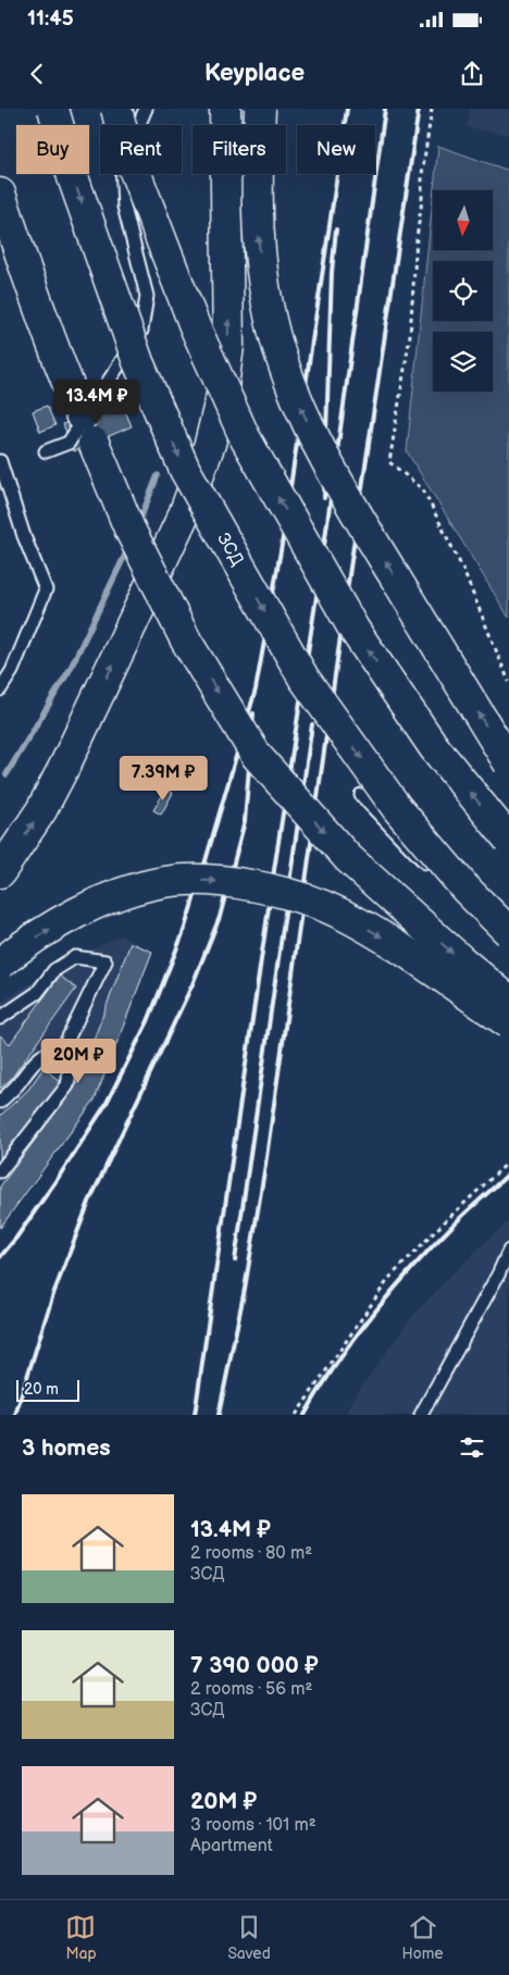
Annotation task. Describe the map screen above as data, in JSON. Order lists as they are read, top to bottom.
{
  "streets": {
    "main road": ["ЗСД"]
  },
  "scale_bar": "20 m",
  "north": "bottom",
  "page": {
    "status": "11:45",
    "header": "Keyplace",
    "chip": [
      "Buy",
      "Rent",
      "Filters",
      "New"
    ],
    "price": ["13.4M ₽", "7.39M ₽", "20M ₽"],
    "scale": "20 m",
    "heading": "3 homes",
    "list": [
      {
        "name": "13.4M ₽",
        "note": "2 rooms · 80 m² · ЗСД"
      },
      {
        "name": "7 390 000 ₽",
        "note": "2 rooms · 56 m² · ЗСД"
      },
      {
        "name": "20M ₽",
        "note": "3 rooms · 101 m² · Apartment"
      }
    ],
    "tabs": ["Map", "Saved", "Home"]
  }
}
